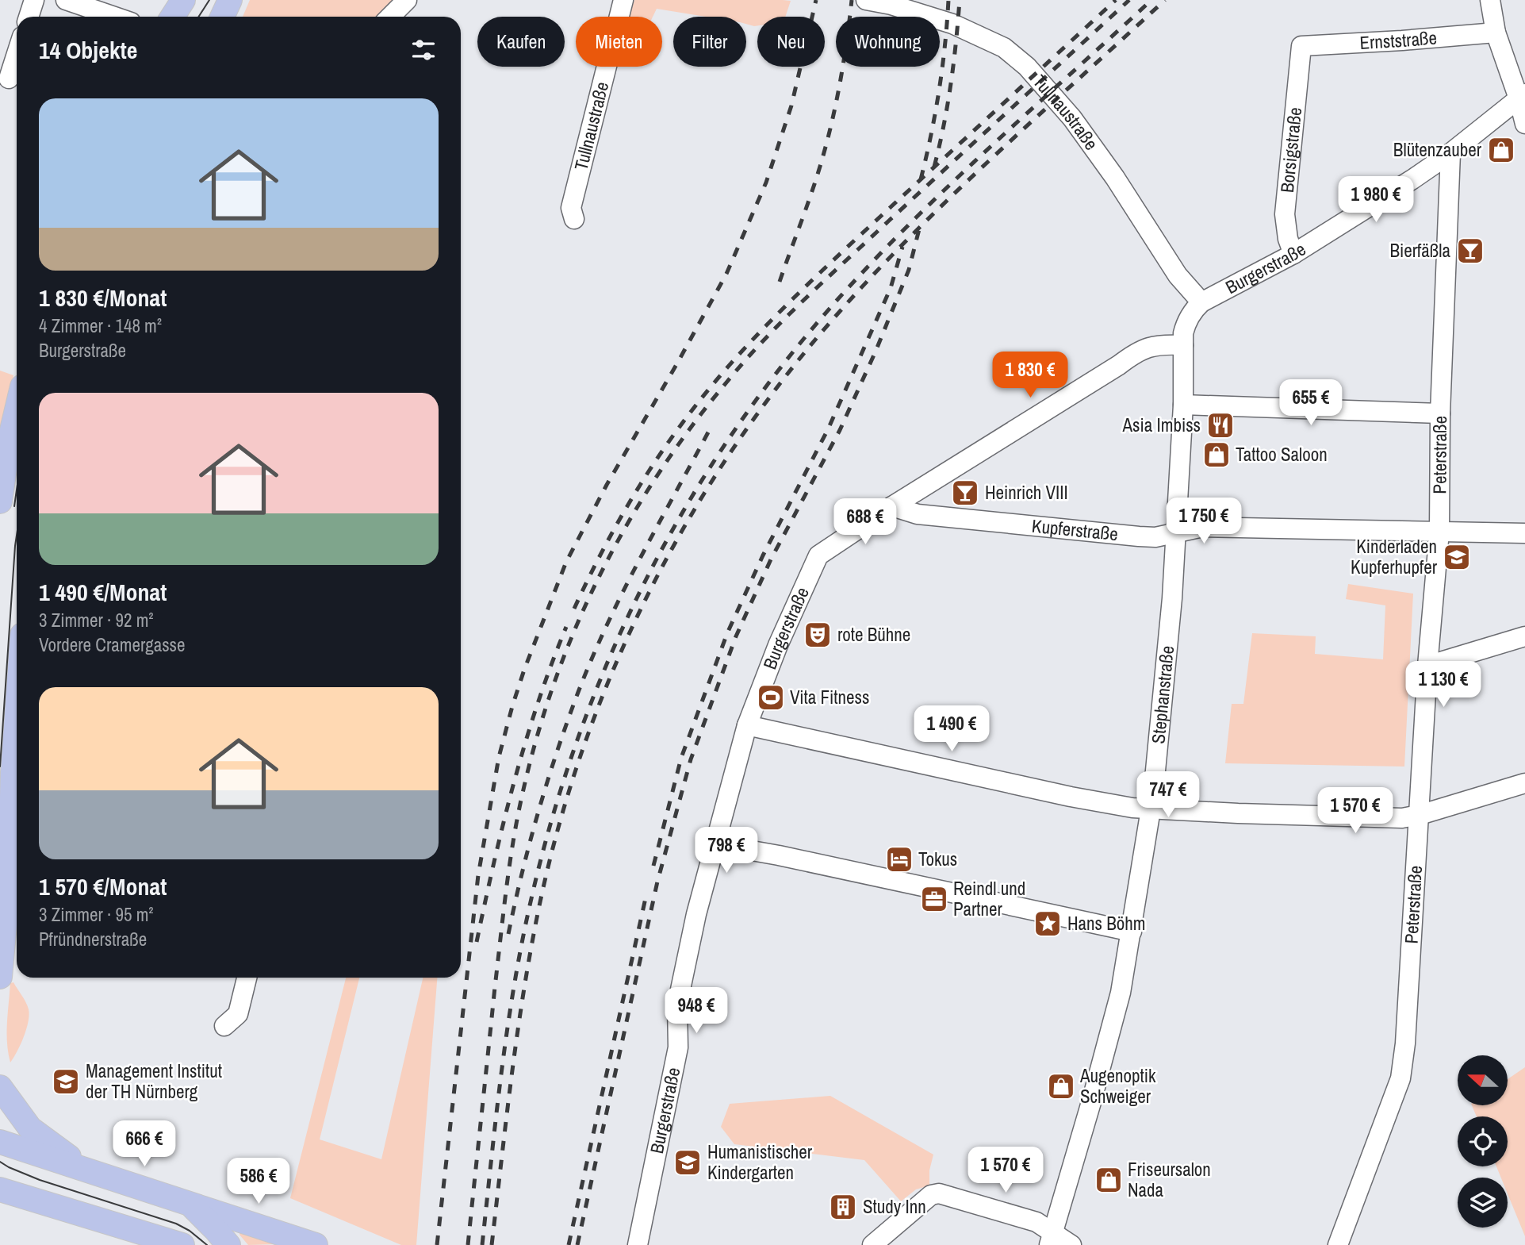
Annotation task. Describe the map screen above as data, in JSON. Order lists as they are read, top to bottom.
{
  "streets": {
    "street": [
      "Ernststraße",
      "Tullnaustraße",
      "Borsigstraße",
      "Burgerstraße",
      "Peterstraße",
      "Kupferstraße",
      "Stephanstraße"
    ]
  },
  "crossings": [
    ["Ernststraße", "Borsigstraße"],
    ["Tullnaustraße", "Burgerstraße"],
    ["Tullnaustraße", "Stephanstraße"],
    ["Borsigstraße", "Burgerstraße"],
    ["Burgerstraße", "Peterstraße"],
    ["Burgerstraße", "Kupferstraße"],
    ["Burgerstraße", "Stephanstraße"],
    ["Peterstraße", "Kupferstraße"],
    ["Kupferstraße", "Stephanstraße"]
  ],
  "places": {
    "shop": [
      "Blütenzauber",
      "Tattoo Saloon",
      "Augenoptik Schweiger",
      "Friseursalon Nada"
    ],
    "bar": ["Bierfäßla", "Heinrich VIII"],
    "restaurant": ["Asia Imbiss"],
    "school or university": ["Kinderladen Kupferhupfer", "Management Institut der TH Nürnberg", "Humanistischer Kindergarten"],
    "theatre": ["rote Bühne"],
    "sports": ["Vita Fitness"],
    "hotel": ["Tokus"],
    "office": ["Reindl und Partner"],
    "place": ["Hans Böhm"],
    "building": ["Study Inn"]
  },
  "north": "left",
  "page": {
    "chip": [
      "Kaufen",
      "Mieten",
      "Filter",
      "Neu",
      "Wohnung"
    ],
    "heading": "14 Objekte",
    "list": [
      {
        "name": "1 830 €/Monat",
        "note": "4 Zimmer · 148 m² · Burgerstraße"
      },
      {
        "name": "1 490 €/Monat",
        "note": "3 Zimmer · 92 m² · Vordere Cramergasse"
      },
      {
        "name": "1 570 €/Monat",
        "note": "3 Zimmer · 95 m² · Pfründnerstraße"
      }
    ],
    "price": [
      "1 980 €",
      "1 830 €",
      "655 €",
      "1 750 €",
      "688 €",
      "1 130 €",
      "1 490 €",
      "747 €",
      "1 570 €",
      "798 €",
      "948 €",
      "666 €",
      "1 570 €",
      "586 €"
    ]
  }
}
